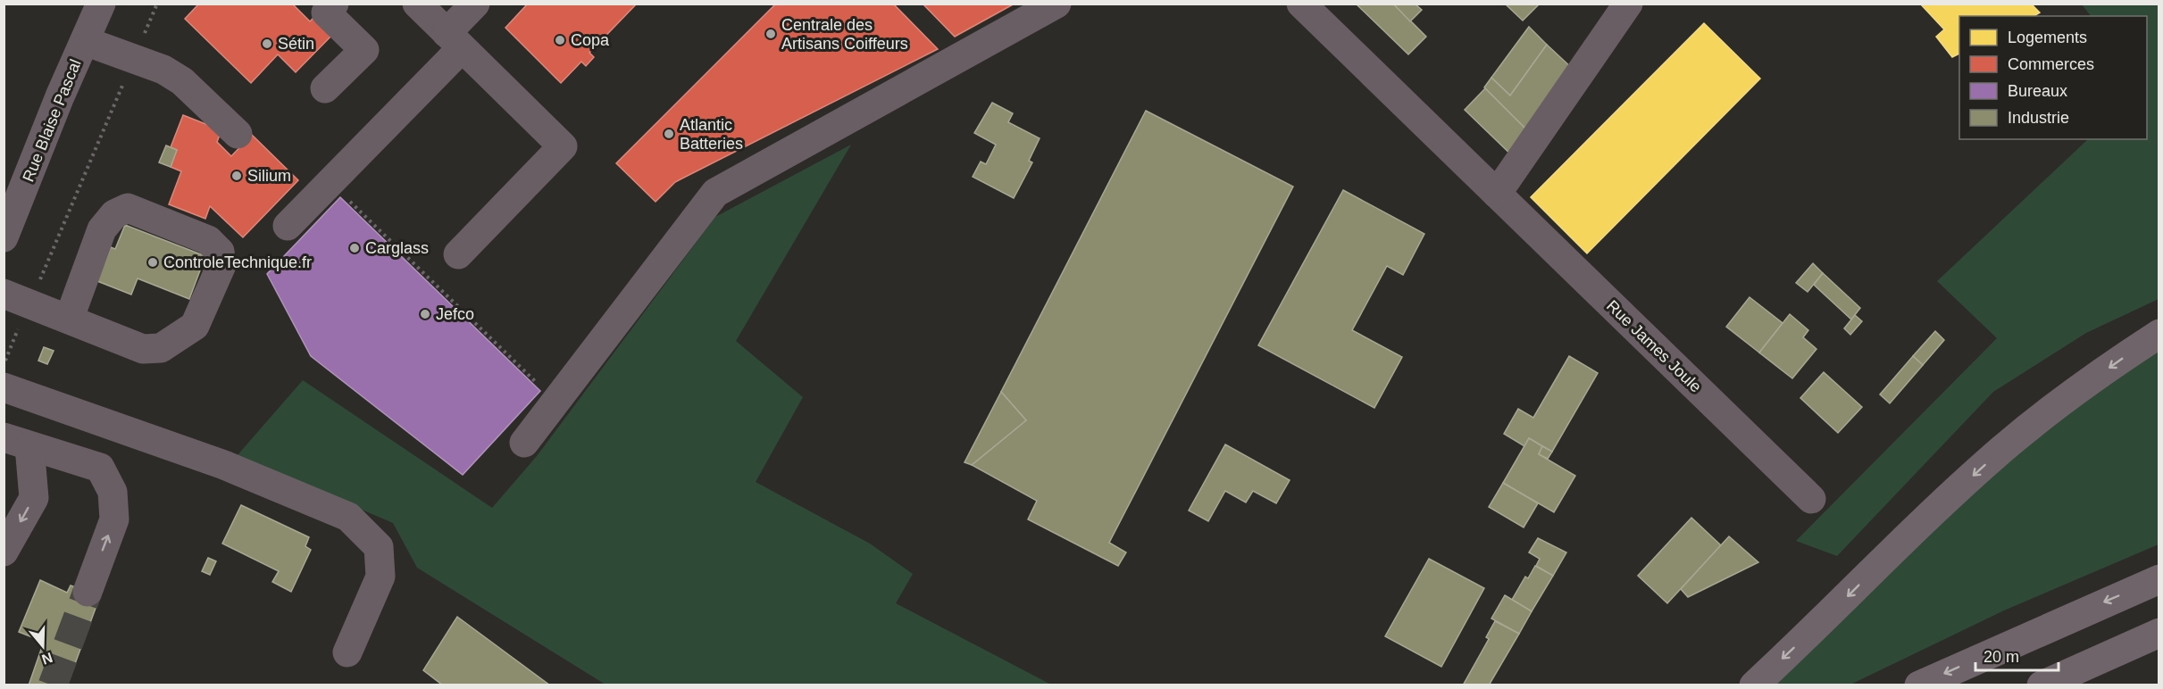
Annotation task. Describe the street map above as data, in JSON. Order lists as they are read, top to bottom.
{
  "streets": {
    "street": ["Rue Blaise Pascal", "Rue James Joule"]
  },
  "places": [
    "Centrale des Artisans Coiffeurs",
    "Copa",
    "Sétin",
    "Atlantic Batteries",
    "Silium",
    "Carglass",
    "ControleTechnique.fr",
    "Jefco"
  ],
  "legend": [
    "Logements",
    "Commerces",
    "Bureaux",
    "Industrie"
  ],
  "scale_bar": "20 m",
  "north": "bottom"
}
